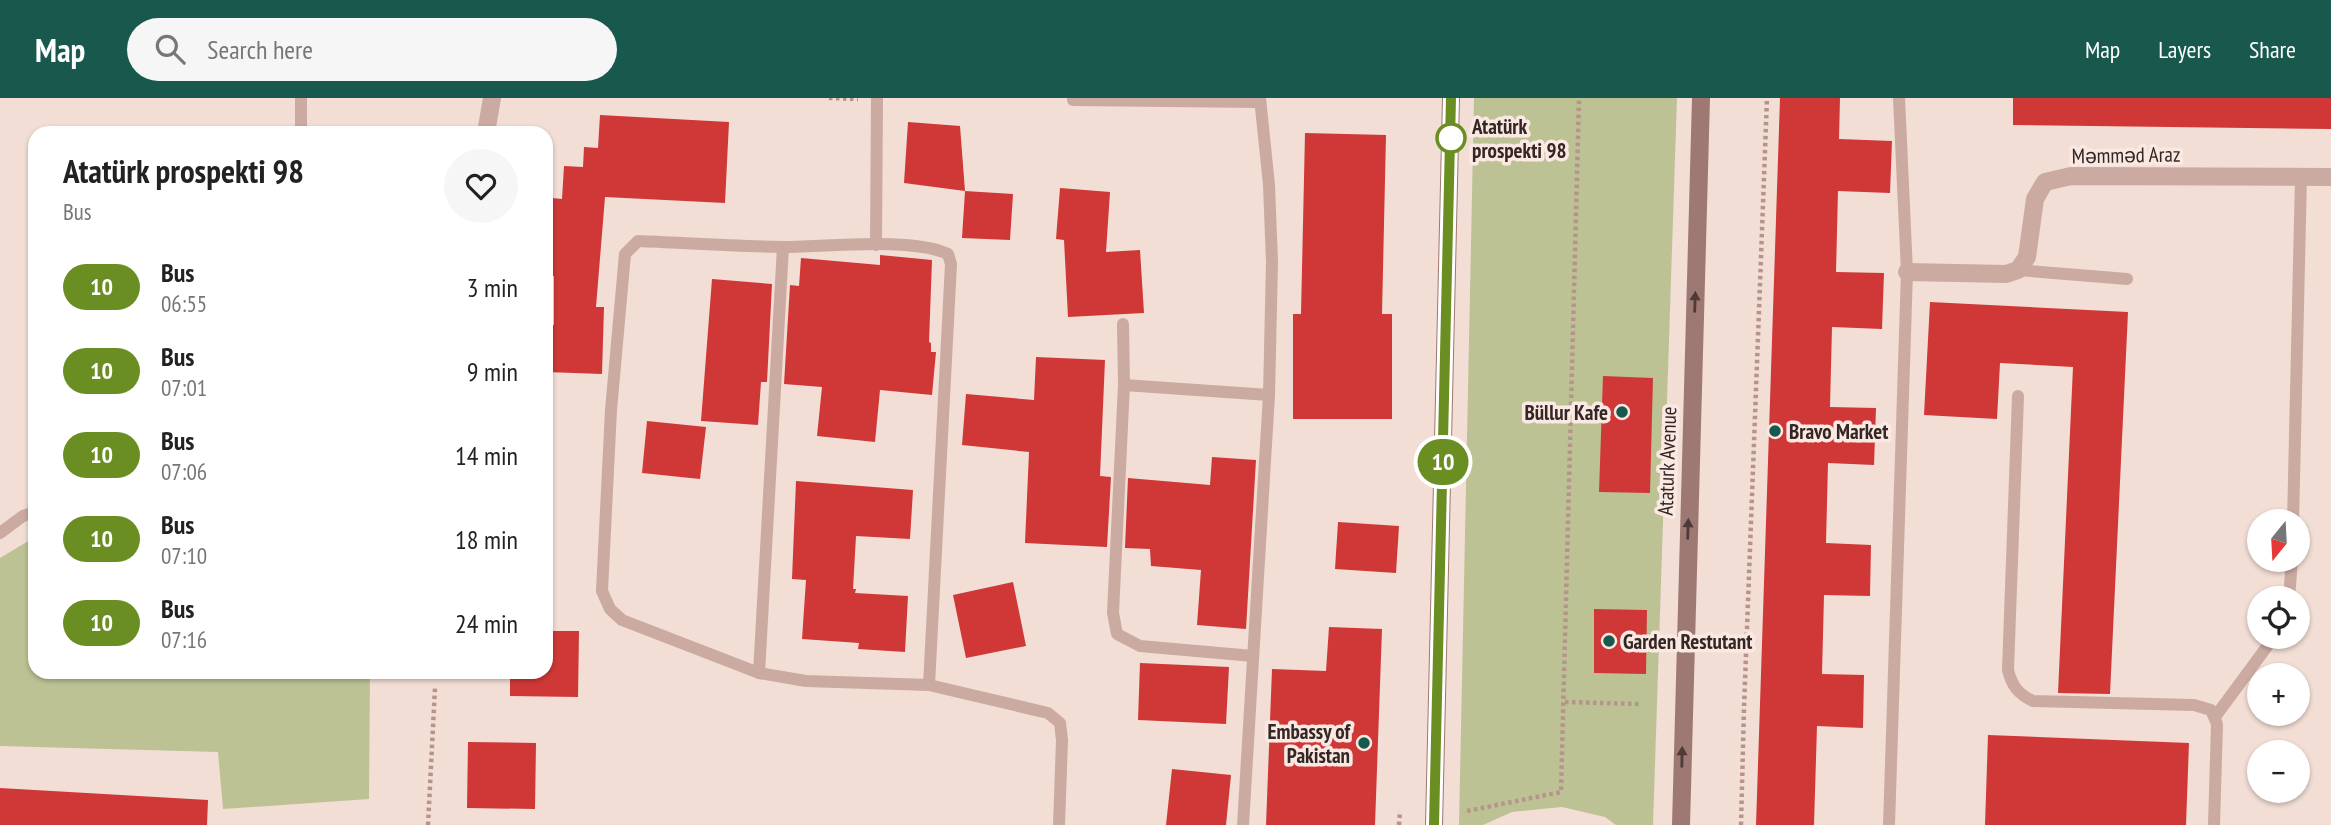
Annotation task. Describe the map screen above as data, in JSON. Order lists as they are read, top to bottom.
{
  "streets": {
    "main road": ["Ataturk Avenue"],
    "street": ["Məmməd Araz"]
  },
  "one_way": ["Ataturk Avenue"],
  "places": [
    "Atatürk prospekti 98",
    "Büllur Kafe",
    "Bravo Market",
    "Garden Restutant",
    "Embassy of Pakistan"
  ],
  "lines": ["bus line 10"],
  "north": "bottom",
  "page": {
    "header": "Map",
    "search": "Search here",
    "nav": ["Map", "Layers", "Share"],
    "on_map": "10",
    "heading": ["Atatürk prospekti 98", "Bus"],
    "list": [
      {
        "mark": "10",
        "name": "Bus",
        "note": "06:55",
        "value": "3 min"
      },
      {
        "mark": "10",
        "name": "Bus",
        "note": "07:01",
        "value": "9 min"
      },
      {
        "mark": "10",
        "name": "Bus",
        "note": "07:06",
        "value": "14 min"
      },
      {
        "mark": "10",
        "name": "Bus",
        "note": "07:10",
        "value": "18 min"
      },
      {
        "mark": "10",
        "name": "Bus",
        "note": "07:16",
        "value": "24 min"
      }
    ],
    "map_buttons": ["+", "−"]
  }
}
